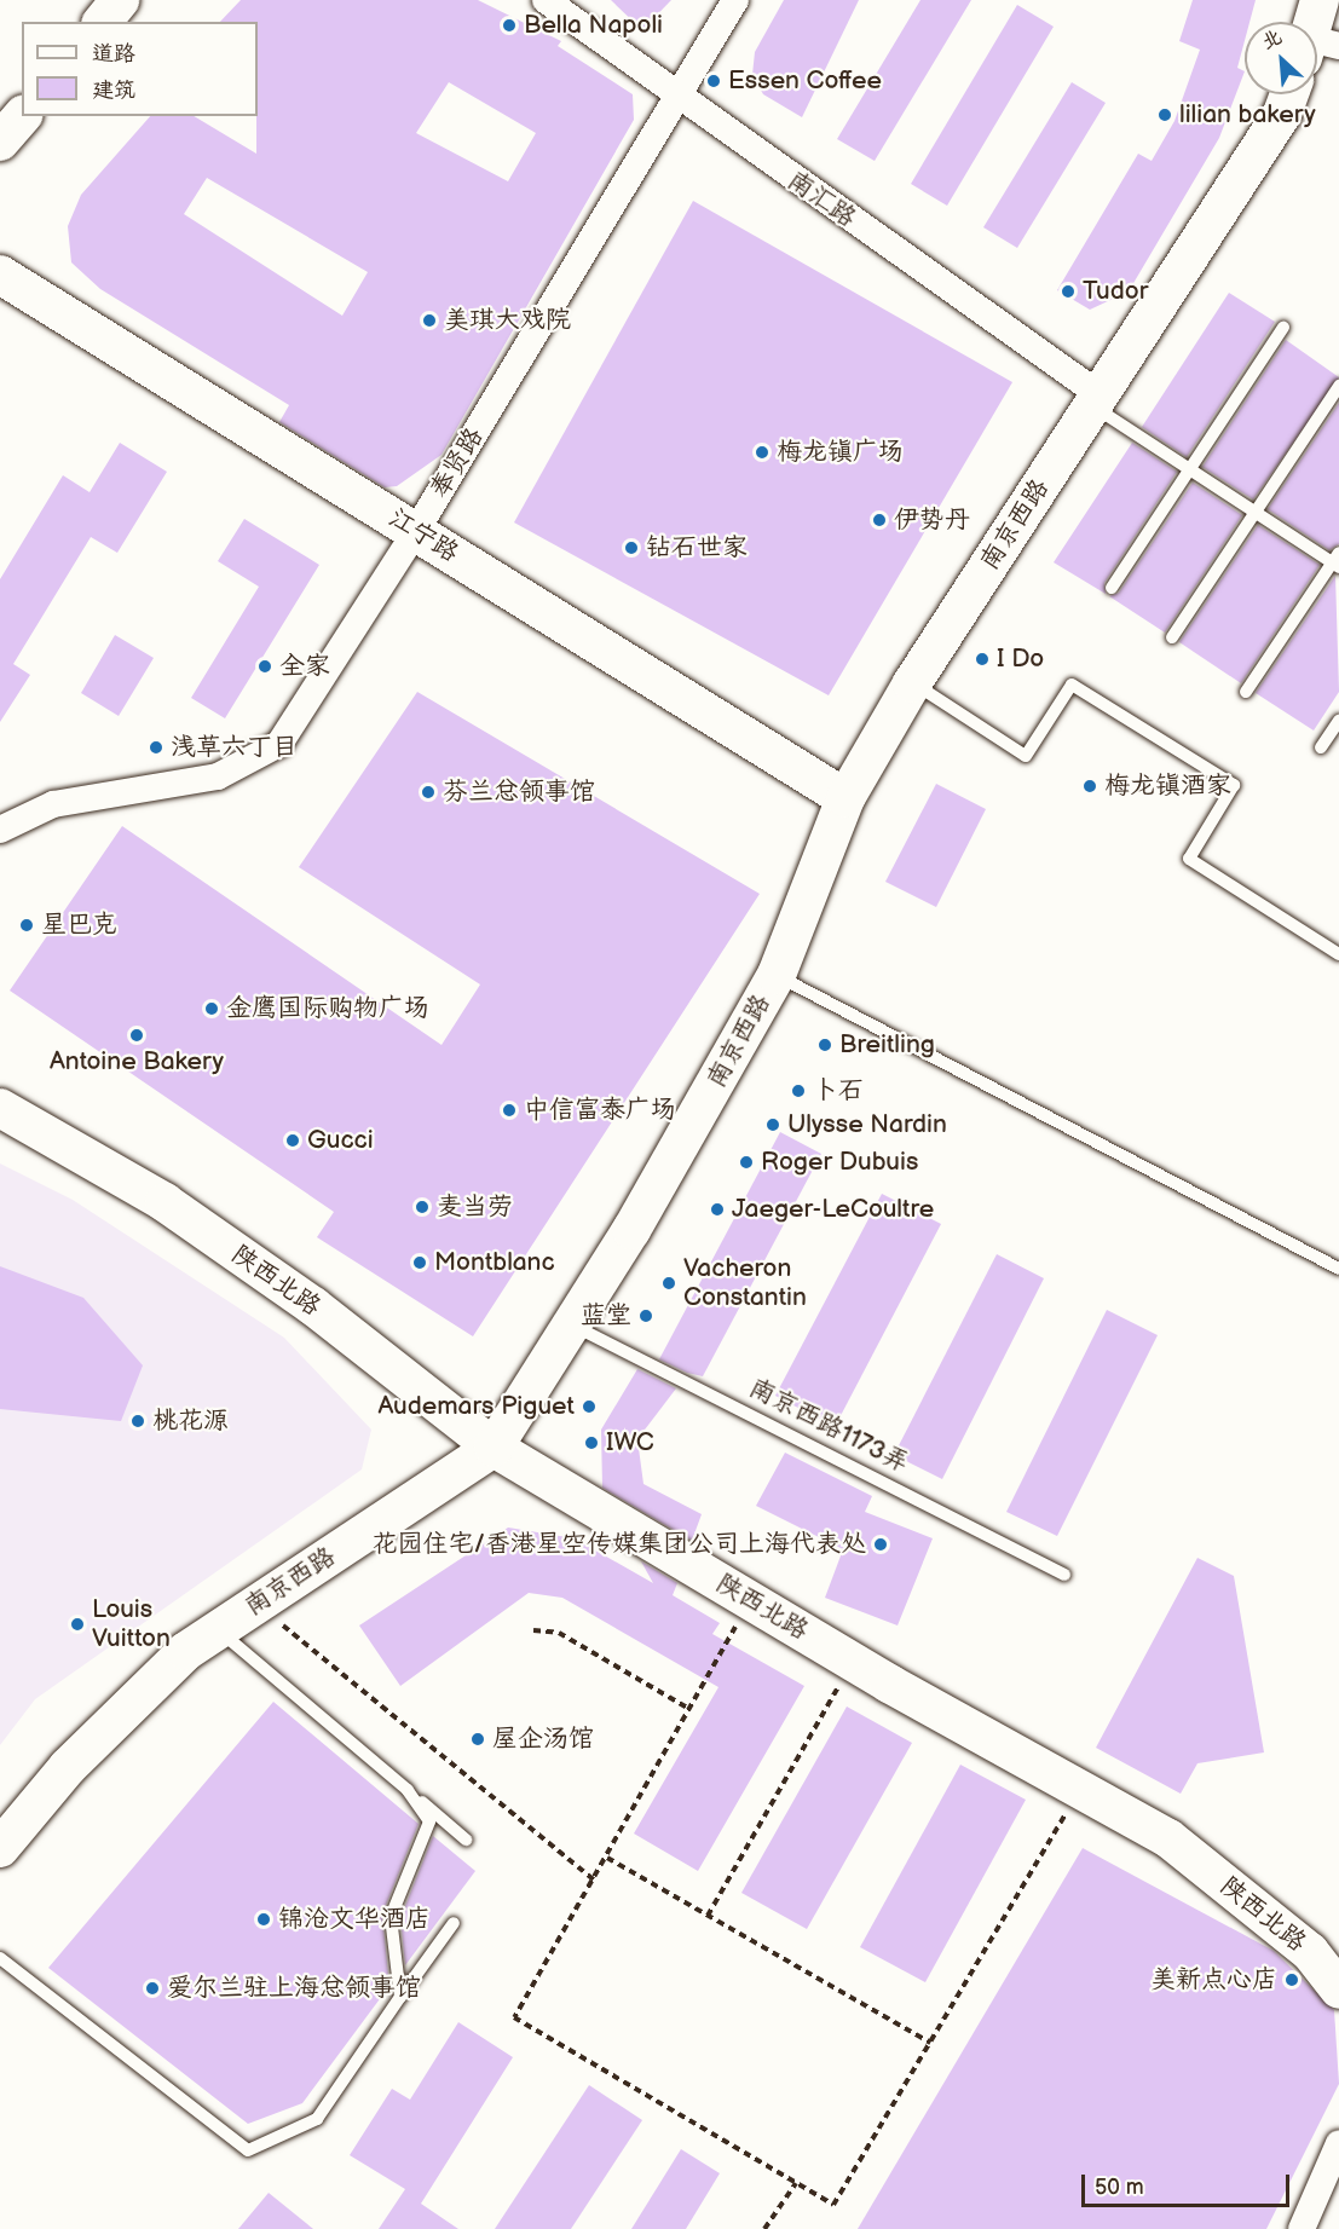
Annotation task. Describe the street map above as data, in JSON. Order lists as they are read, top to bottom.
{
  "streets": {
    "main road": ["南京西路", "江宁路", "陕西北路"],
    "street": ["南汇路", "奉贤路"],
    "lane": ["南京西路1173弄"]
  },
  "crossings": [
    ["南汇路", "奉贤路"],
    ["南汇路", "南京西路"],
    ["奉贤路", "江宁路"],
    ["南京西路", "江宁路"],
    ["南京西路", "陕西北路"],
    ["南京西路", "南京西路1173弄"]
  ],
  "places": [
    "Bella Napoli",
    "Essen Coffee",
    "lilian bakery",
    "Tudor",
    "美琪大戏院",
    "梅龙镇广场",
    "伊势丹",
    "钻石世家",
    "I Do",
    "全家",
    "浅草六丁目",
    "梅龙镇酒家",
    "芬兰总领事馆",
    "星巴克",
    "金鹰国际购物广场",
    "Antoine Bakery",
    "Breitling",
    "卜石",
    "中信富泰广场",
    "Ulysse Nardin",
    "Gucci",
    "Roger Dubuis",
    "麦当劳",
    "Jaeger-LeCoultre",
    "Montblanc",
    "Vacheron Constantin",
    "蓝堂",
    "Audemars Piguet",
    "桃花源",
    "IWC",
    "花园住宅/香港星空传媒集团公司上海代表处",
    "Louis Vuitton",
    "屋企汤馆",
    "锦沧文华酒店",
    "美新点心店",
    "爱尔兰驻上海总领事馆"
  ],
  "legend": ["道路", "建筑"],
  "scale_bar": "50 m",
  "north": "top left"
}
